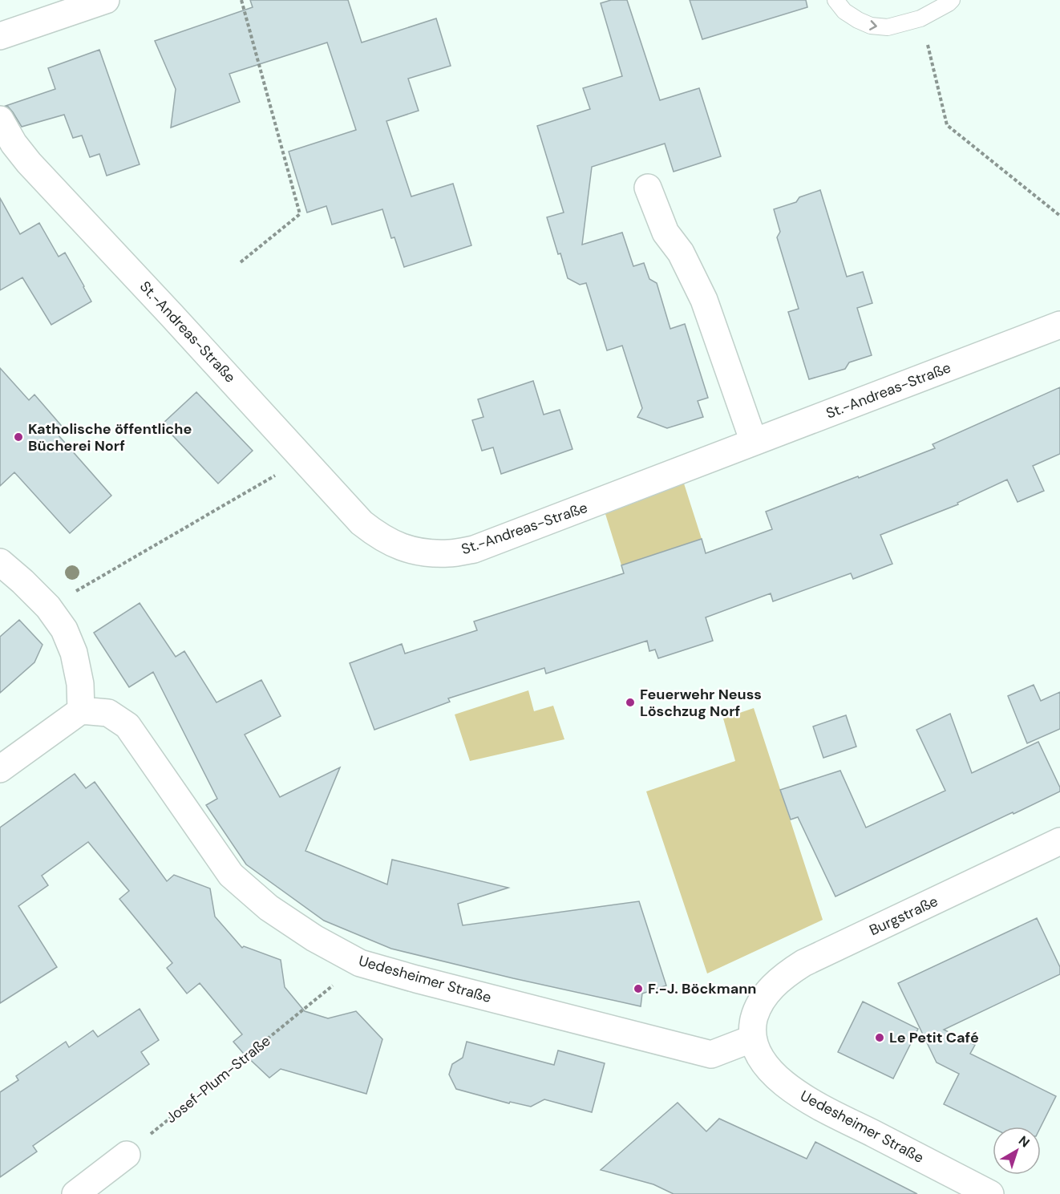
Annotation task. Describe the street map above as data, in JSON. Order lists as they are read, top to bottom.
{
  "streets": {
    "street": ["St.-Andreas-Straße", "Burgstraße", "Uedesheimer Straße"],
    "path": ["Josef-Plum-Straße"]
  },
  "crossings": [
    ["Burgstraße", "Uedesheimer Straße"],
    ["Uedesheimer Straße", "Josef-Plum-Straße"]
  ],
  "places": [
    "Katholische öffentliche Bücherei Norf",
    "Feuerwehr Neuss Löschzug Norf",
    "F.-J. Böckmann",
    "Le Petit Café"
  ],
  "north": "top right"
}
